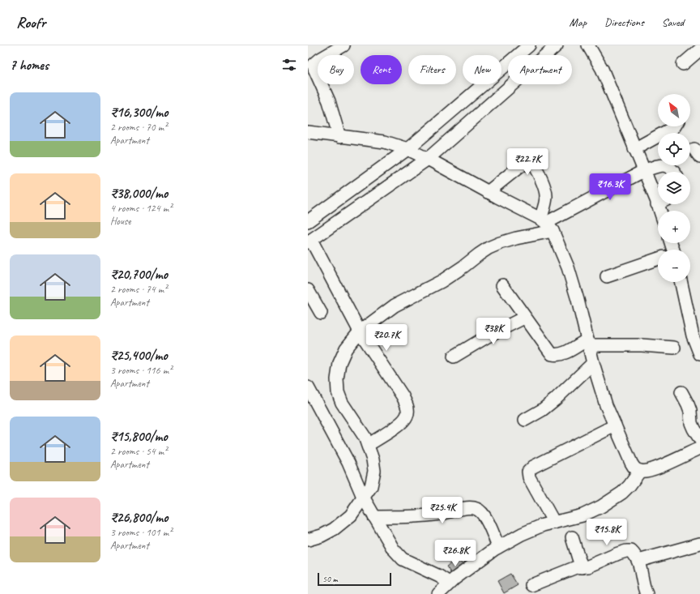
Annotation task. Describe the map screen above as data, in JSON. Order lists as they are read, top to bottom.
{
  "scale_bar": "50 m",
  "north": "top left",
  "page": {
    "header": "Roofr",
    "nav": ["Map", "Directions", "Saved"],
    "heading": "7 homes",
    "chip": [
      "Buy",
      "Rent",
      "Filters",
      "New",
      "Apartment"
    ],
    "list": [
      {
        "name": "₹16,300/mo",
        "note": "2 rooms · 70 m² · Apartment"
      },
      {
        "name": "₹38,000/mo",
        "note": "4 rooms · 124 m² · House"
      },
      {
        "name": "₹20,700/mo",
        "note": "2 rooms · 74 m² · Apartment"
      },
      {
        "name": "₹25,400/mo",
        "note": "3 rooms · 116 m² · Apartment"
      },
      {
        "name": "₹15,800/mo",
        "note": "2 rooms · 54 m² · Apartment"
      },
      {
        "name": "₹26,800/mo",
        "note": "3 rooms · 101 m² · Apartment"
      }
    ],
    "map_buttons": ["+", "−"],
    "price": [
      "₹22.7K",
      "₹16.3K",
      "₹38K",
      "₹20.7K",
      "₹25.4K",
      "₹15.8K",
      "₹26.8K"
    ],
    "scale": "50 m"
  }
}
